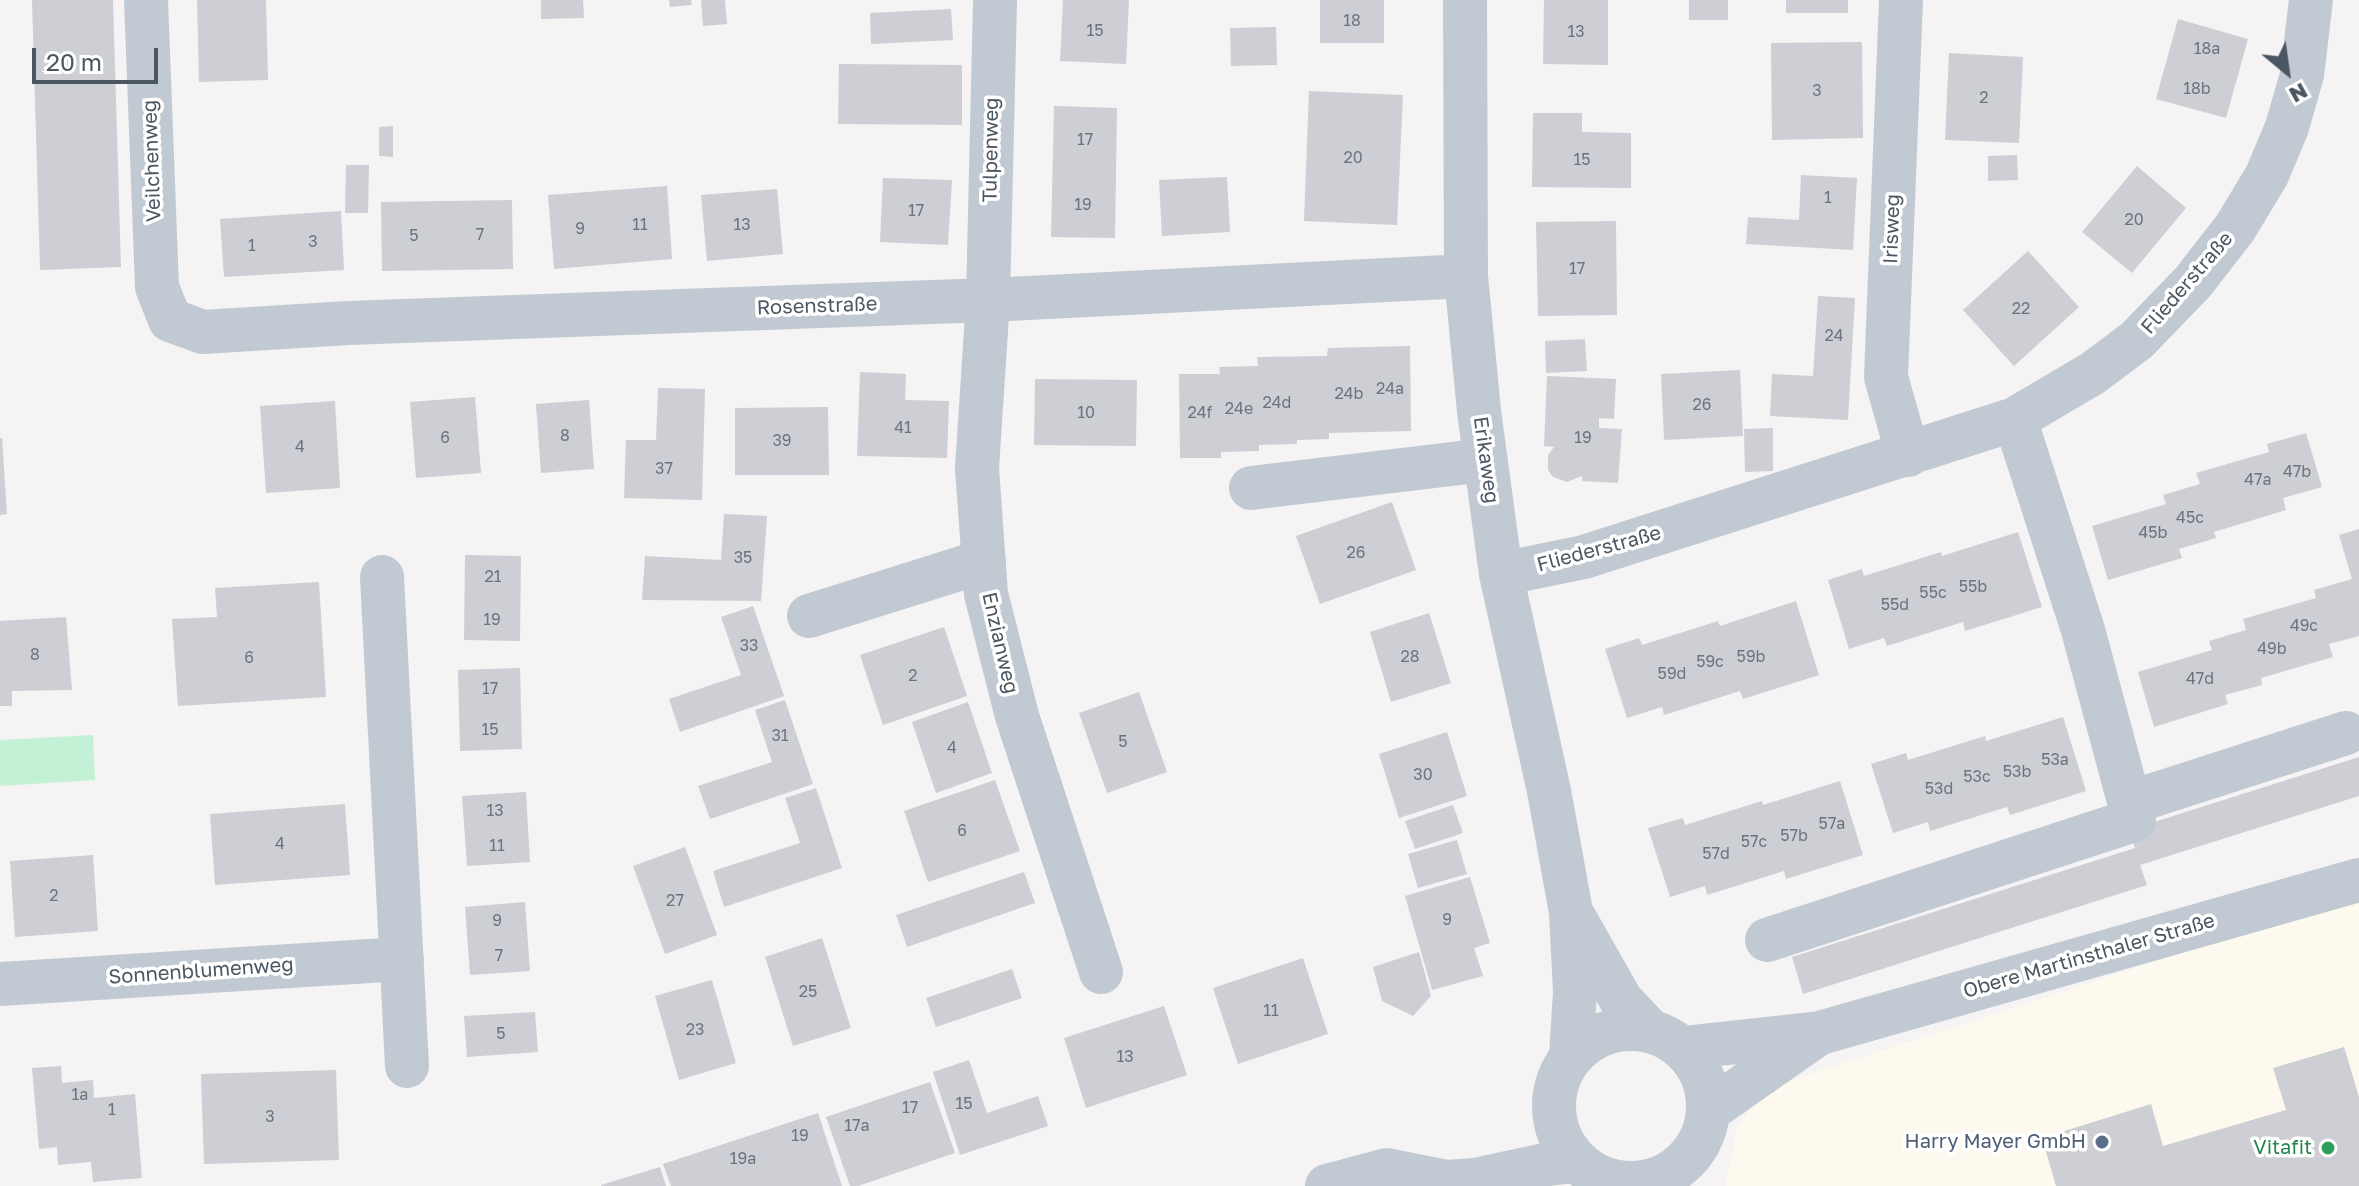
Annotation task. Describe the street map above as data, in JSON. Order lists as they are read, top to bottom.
{
  "streets": {
    "street": [
      "Tulpenweg",
      "Veilchenweg",
      "Irisweg",
      "Fliederstraße",
      "Rosenstraße",
      "Erikaweg",
      "Enzianweg",
      "Obere Martinsthaler Straße",
      "Sonnenblumenweg"
    ]
  },
  "crossings": [
    ["Tulpenweg", "Rosenstraße"],
    ["Tulpenweg", "Enzianweg"],
    ["Veilchenweg", "Rosenstraße"],
    ["Irisweg", "Fliederstraße"],
    ["Fliederstraße", "Erikaweg"],
    ["Rosenstraße", "Erikaweg"],
    ["Rosenstraße", "Enzianweg"],
    ["Erikaweg", "Obere Martinsthaler Straße"]
  ],
  "places": ["Harry Mayer GmbH", "Vitafit"],
  "house_numbers": [
    "18",
    "15",
    "13",
    "18a",
    "18b",
    "3",
    "2",
    "17",
    "20",
    "15",
    "1",
    "19",
    "17",
    "20",
    "11",
    "13",
    "9",
    "7",
    "5",
    "3",
    "1",
    "17",
    "22",
    "24",
    "24a",
    "24b",
    "24d",
    "26",
    "24e",
    "10",
    "24f",
    "41",
    "8",
    "6",
    "19",
    "39",
    "4",
    "37",
    "47b",
    "47a",
    "45c",
    "45b",
    "26",
    "35",
    "21",
    "55b",
    "55c",
    "55d",
    "19",
    "49c",
    "33",
    "49b",
    "8",
    "28",
    "59b",
    "6",
    "59c",
    "59d",
    "2",
    "47d",
    "17",
    "15",
    "31",
    "5",
    "4",
    "53a",
    "53b",
    "30",
    "53c",
    "53d",
    "13",
    "57a",
    "6",
    "57b",
    "57c",
    "4",
    "11",
    "57d",
    "2",
    "27",
    "9",
    "9",
    "7",
    "25",
    "11",
    "23",
    "5",
    "13",
    "1a",
    "15",
    "17",
    "1",
    "3",
    "17a",
    "19",
    "19a"
  ],
  "scale_bar": "20 m",
  "north": "bottom right"
}
